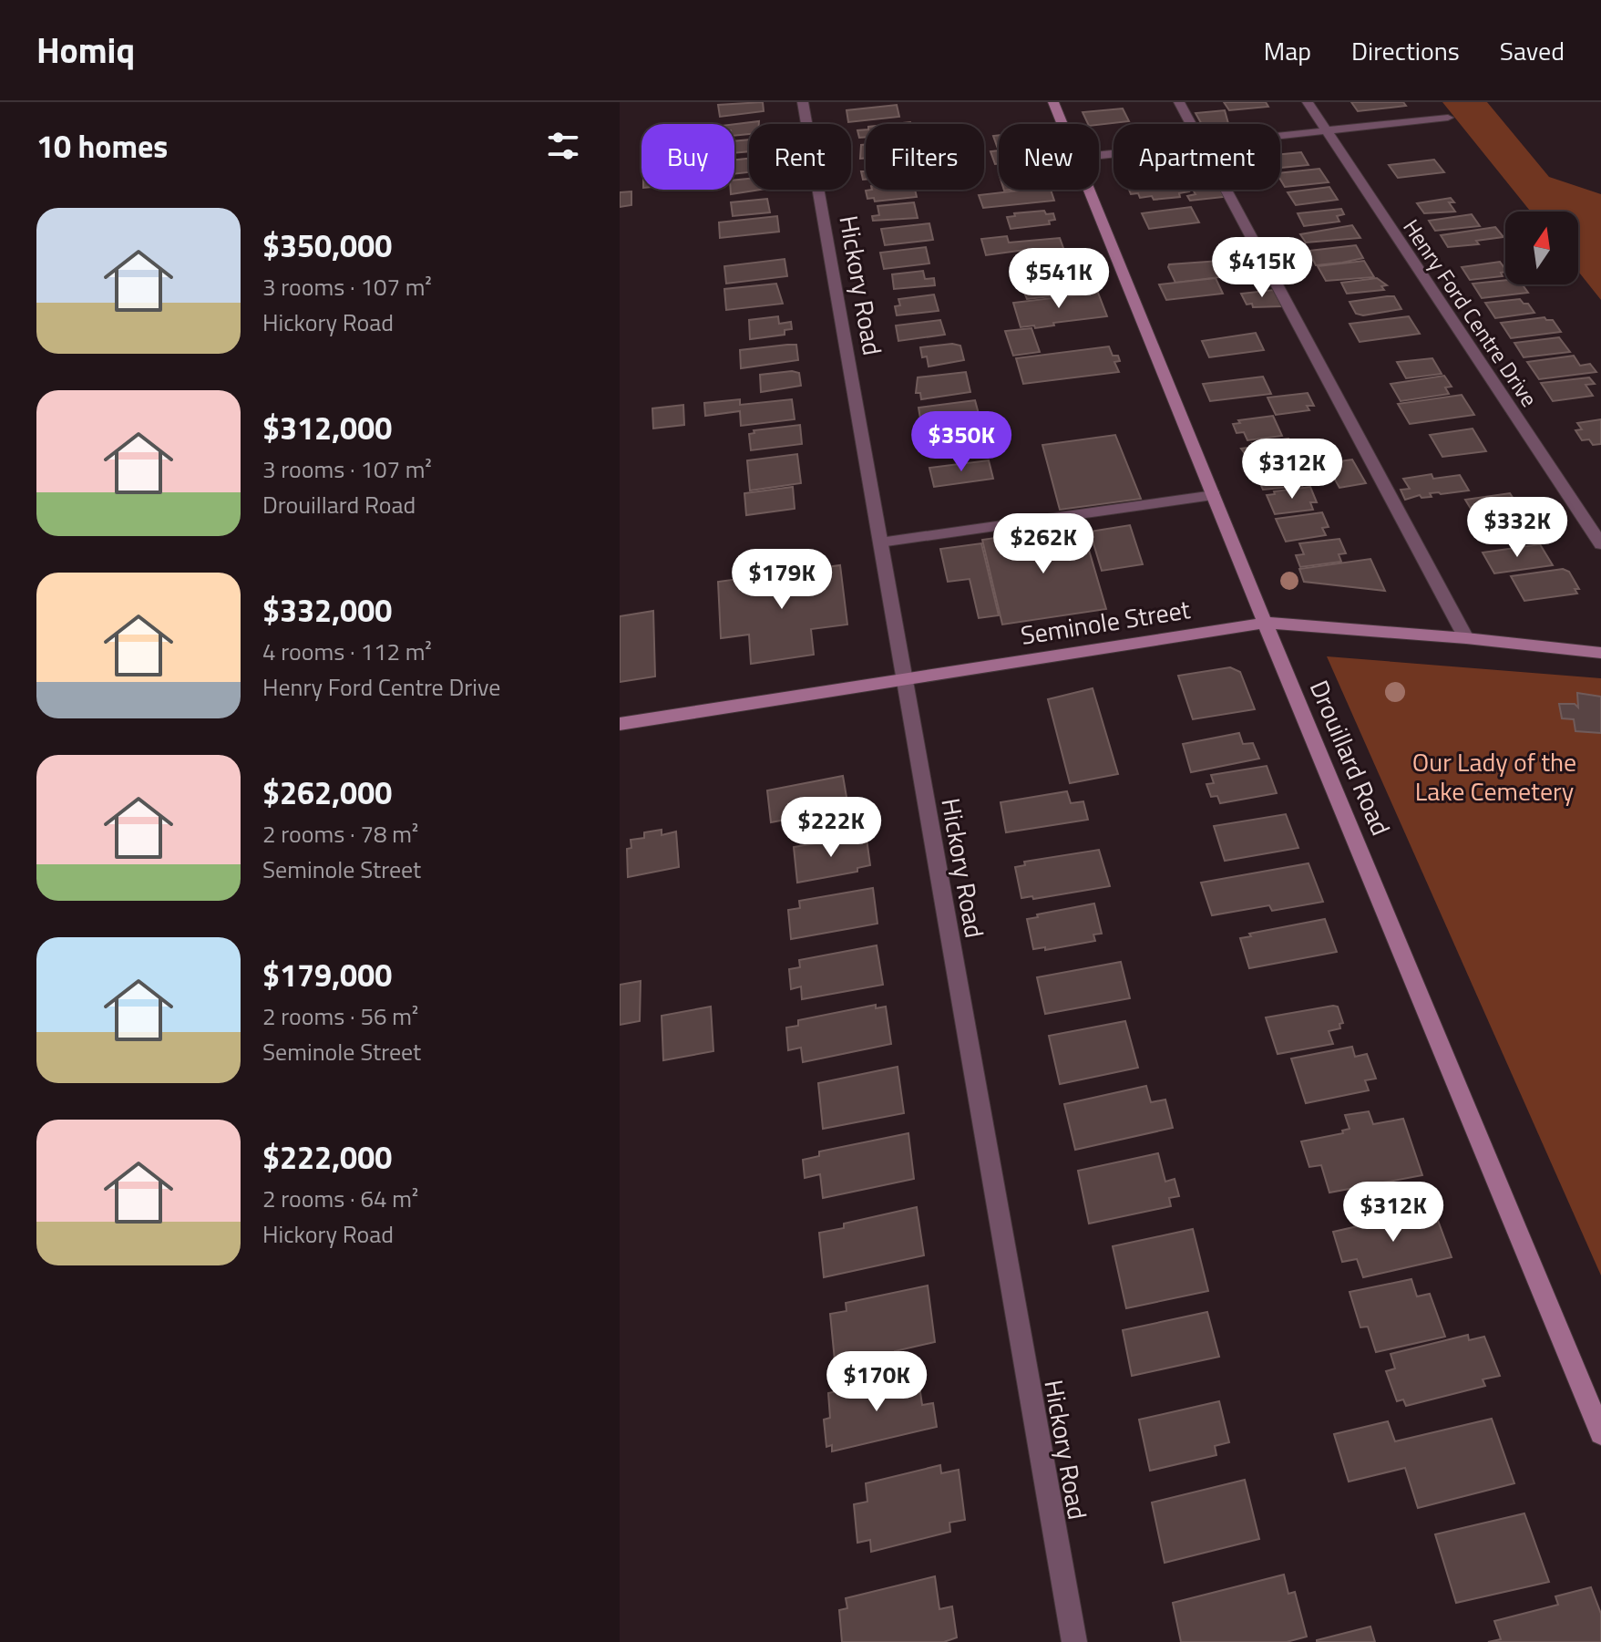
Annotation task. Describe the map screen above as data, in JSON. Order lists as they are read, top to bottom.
{
  "streets": {
    "street": [
      "Hickory Road",
      "Henry Ford Centre Drive",
      "Seminole Street",
      "Drouillard Road"
    ]
  },
  "crossings": [
    ["Hickory Road", "Seminole Street"],
    ["Seminole Street", "Drouillard Road"]
  ],
  "parks": ["Our Lady of the Lake Cemetery"],
  "north": "top",
  "page": {
    "header": "Homiq",
    "nav": ["Map", "Directions", "Saved"],
    "heading": "10 homes",
    "chip": [
      "Buy",
      "Rent",
      "Filters",
      "New",
      "Apartment"
    ],
    "list": [
      {
        "name": "$350,000",
        "note": "3 rooms · 107 m² · Hickory Road"
      },
      {
        "name": "$312,000",
        "note": "3 rooms · 107 m² · Drouillard Road"
      },
      {
        "name": "$332,000",
        "note": "4 rooms · 112 m² · Henry Ford Centre Drive"
      },
      {
        "name": "$262,000",
        "note": "2 rooms · 78 m² · Seminole Street"
      },
      {
        "name": "$179,000",
        "note": "2 rooms · 56 m² · Seminole Street"
      },
      {
        "name": "$222,000",
        "note": "2 rooms · 64 m² · Hickory Road"
      }
    ],
    "price": [
      "$415K",
      "$541K",
      "$350K",
      "$312K",
      "$332K",
      "$262K",
      "$179K",
      "$222K",
      "$312K",
      "$170K"
    ]
  }
}
